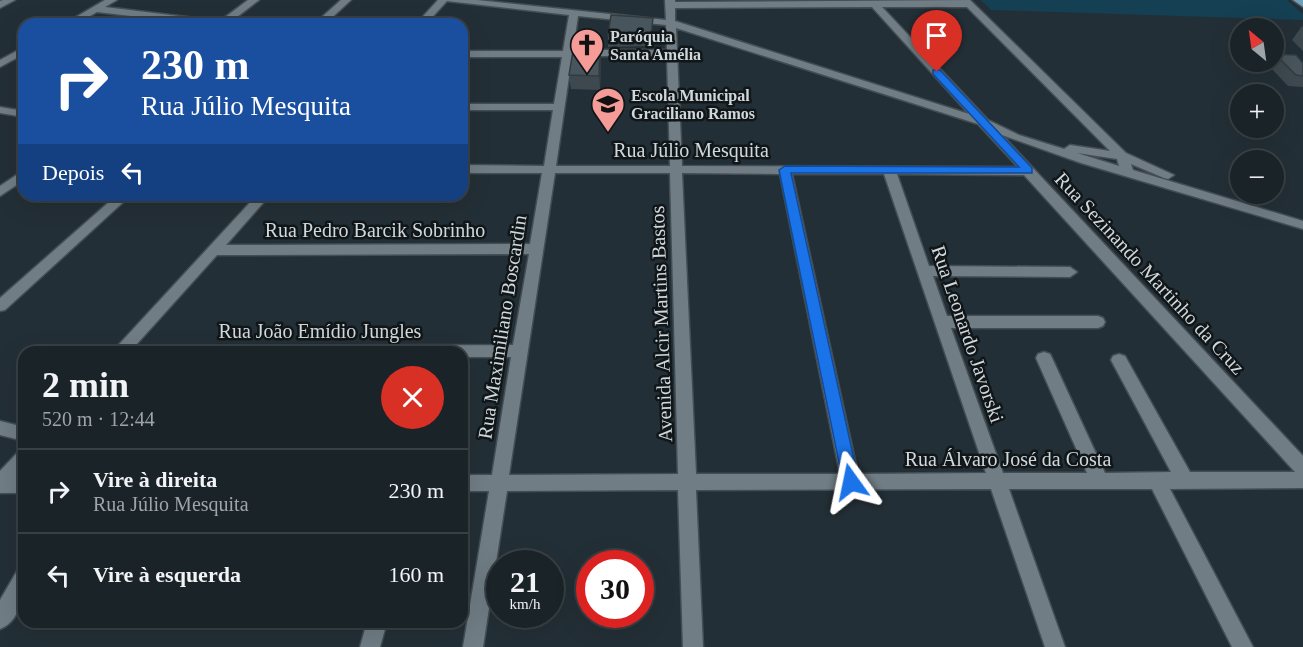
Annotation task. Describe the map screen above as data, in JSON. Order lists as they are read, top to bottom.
{
  "streets": {
    "street": [
      "Rua Júlio Mesquita",
      "Rua Pedro Barcik Sobrinho",
      "Rua Sezinando Martinho da Cruz",
      "Avenida Alcir Martins Bastos",
      "Rua Maximiliano Boscardin",
      "Rua João Emídio Jungles",
      "Rua Leonardo Javorski",
      "Rua Álvaro José da Costa"
    ]
  },
  "crossings": [
    ["Rua Júlio Mesquita", "Rua Sezinando Martinho da Cruz"],
    ["Rua Júlio Mesquita", "Avenida Alcir Martins Bastos"],
    ["Rua Júlio Mesquita", "Rua Maximiliano Boscardin"],
    ["Rua Júlio Mesquita", "Rua Leonardo Javorski"],
    ["Rua Pedro Barcik Sobrinho", "Rua Maximiliano Boscardin"],
    ["Avenida Alcir Martins Bastos", "Rua Álvaro José da Costa"],
    ["Rua Maximiliano Boscardin", "Rua João Emídio Jungles"],
    ["Rua Maximiliano Boscardin", "Rua Álvaro José da Costa"],
    ["Rua Leonardo Javorski", "Rua Álvaro José da Costa"]
  ],
  "places": {
    "church": ["Paróquia Santa Amélia"],
    "school or university": ["Escola Municipal Graciliano Ramos"]
  },
  "north": "top left",
  "page": {
    "map_buttons": ["+", "−"],
    "turn": ["230 m", "Rua Júlio Mesquita"],
    "then": "Depois",
    "heading": ["2 min", "520 m · 12:44"],
    "list": [
      {
        "name": "Vire à direita",
        "note": "Rua Júlio Mesquita",
        "value": "230 m"
      },
      {
        "name": "Vire à esquerda",
        "value": "160 m"
      }
    ],
    "speed": "21 km/h",
    "limit": "30"
  }
}
